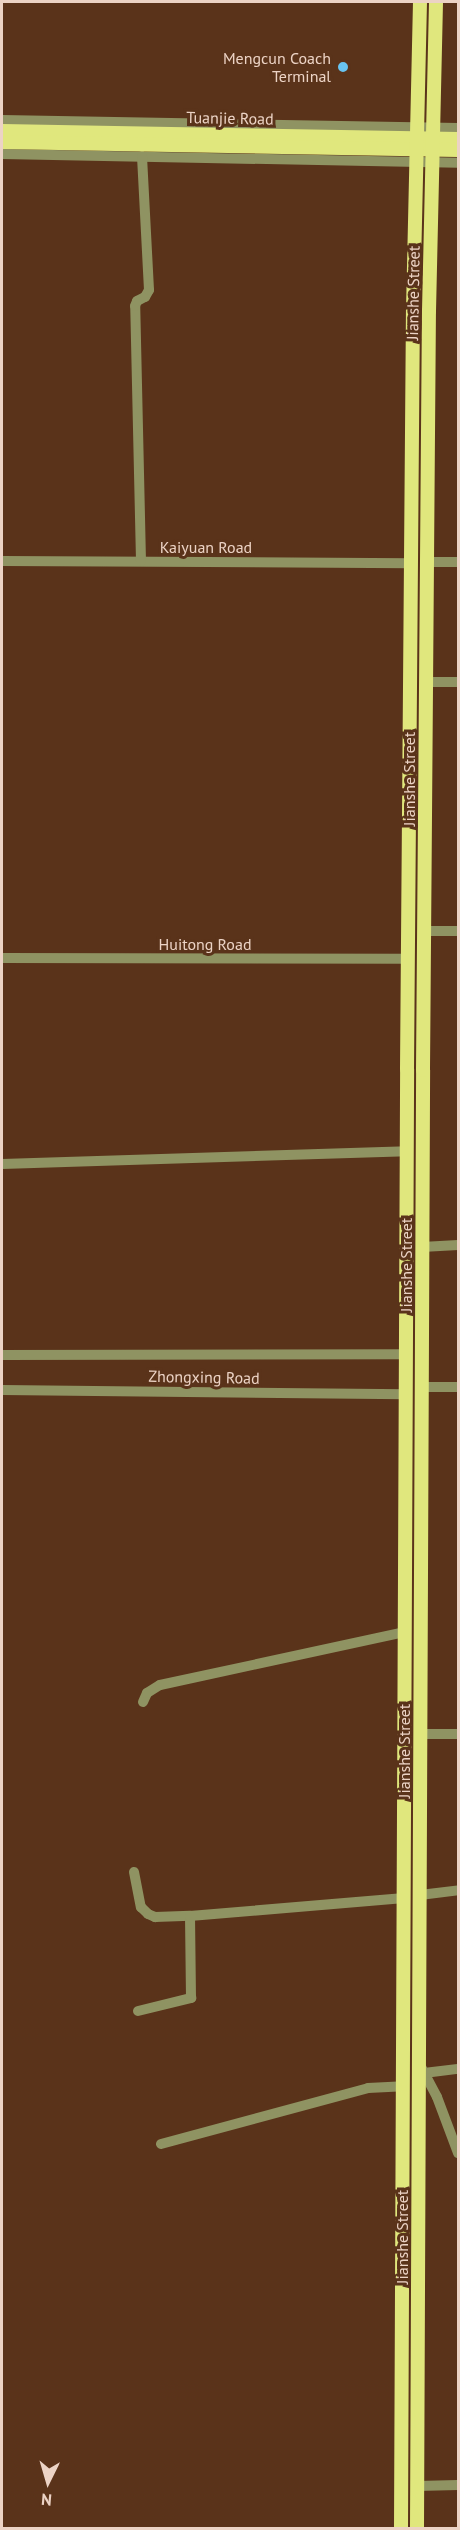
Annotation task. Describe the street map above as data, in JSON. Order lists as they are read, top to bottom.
{
  "streets": {
    "main road": ["Tuanjie Road", "Jianshe Street"],
    "street": ["Kaiyuan Road", "Huitong Road", "Zhongxing Road"]
  },
  "crossings": [
    ["Tuanjie Road", "Jianshe Street"],
    ["Jianshe Street", "Kaiyuan Road"],
    ["Jianshe Street", "Huitong Road"],
    ["Jianshe Street", "Zhongxing Road"]
  ],
  "places": ["Mengcun Coach Terminal"],
  "north": "bottom"
}
